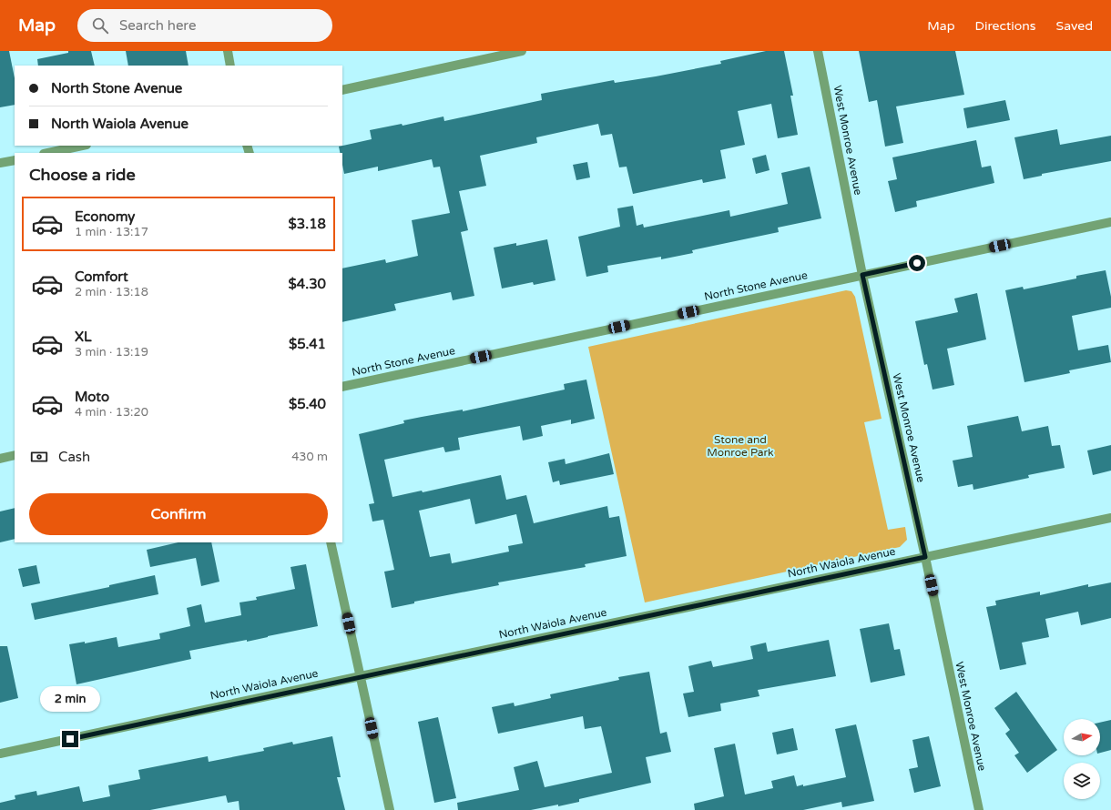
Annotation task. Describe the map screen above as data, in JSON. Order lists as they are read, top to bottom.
{
  "streets": {
    "street": ["West Monroe Avenue", "North Stone Avenue", "North Waiola Avenue"]
  },
  "crossings": [
    ["West Monroe Avenue", "North Stone Avenue"],
    ["West Monroe Avenue", "North Waiola Avenue"]
  ],
  "parks": ["Stone and Monroe Park"],
  "north": "right",
  "page": {
    "header": "Map",
    "search": "Search here",
    "nav": ["Map", "Directions", "Saved"],
    "banner": ["North Stone Avenue", "North Waiola Avenue"],
    "heading": "Choose a ride",
    "list": [
      {
        "name": "Economy",
        "note": "1 min · 13:17",
        "value": "$3.18"
      },
      {
        "name": "Comfort",
        "note": "2 min · 13:18",
        "value": "$4.30"
      },
      {
        "name": "XL",
        "note": "3 min · 13:19",
        "value": "$5.41"
      },
      {
        "name": "Moto",
        "note": "4 min · 13:20",
        "value": "$5.40"
      }
    ],
    "pay": ["Cash", "430 m"],
    "buttons": "Confirm",
    "bubble": "2 min"
  }
}
